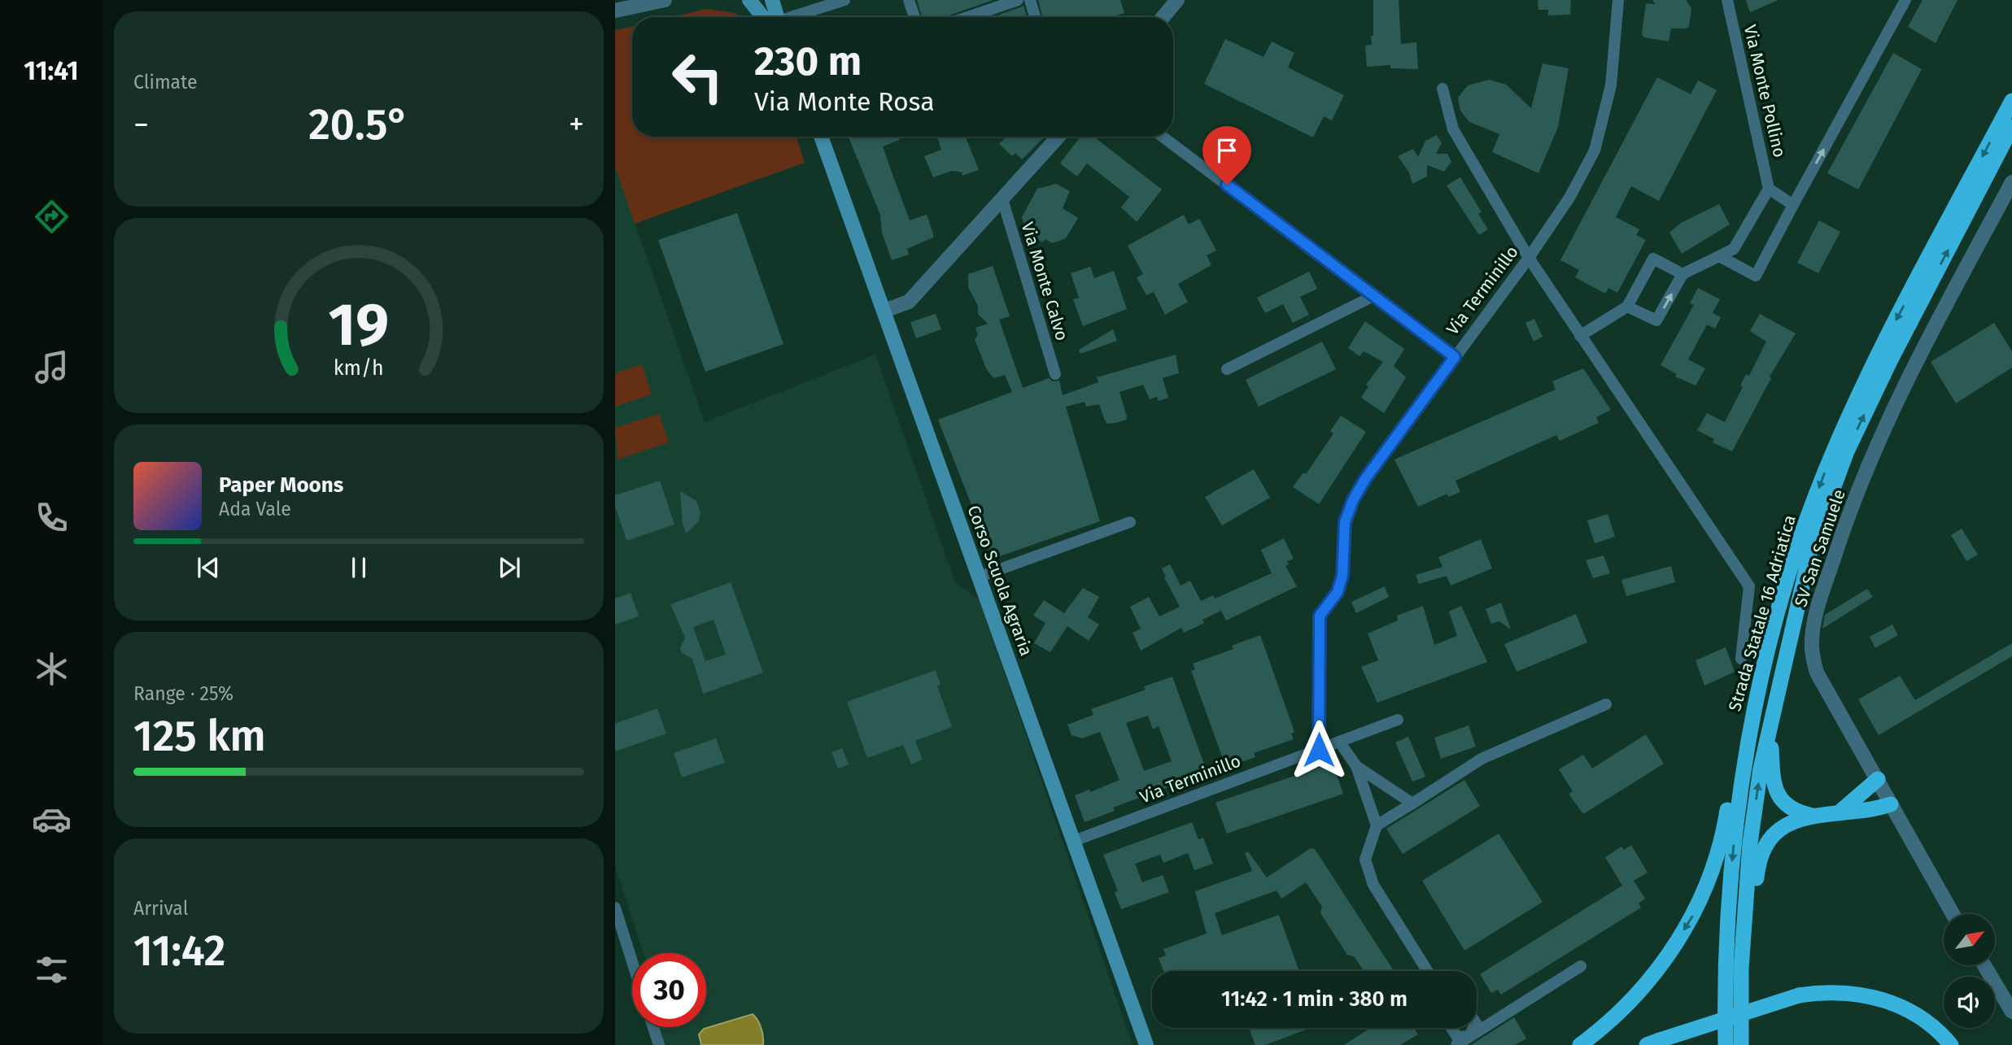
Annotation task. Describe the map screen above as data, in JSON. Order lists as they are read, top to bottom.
{
  "streets": {
    "highway": ["Strada Statale 16 Adriatica"],
    "main road": ["Corso Scuola Agraria"],
    "street": [
      "Via Monte Pollino",
      "Via Monte Calvo",
      "Via Terminillo",
      "SV San Samuele"
    ]
  },
  "crossings": [
    ["Via Terminillo", "Corso Scuola Agraria"]
  ],
  "north": "top right",
  "page": {
    "tabs": "11:41",
    "tile": [
      "Climate",
      ["Range · 25%", "125 km"],
      ["Arrival", "11:42"]
    ],
    "turn": ["230 m", "Via Monte Rosa"],
    "heat": ["−", "20.5°", "+"],
    "song": ["Paper Moons", "Ada Vale"],
    "limit": "30",
    "trip": "11:42 · 1 min · 380 m",
    "gauge": ["19", "km/h"]
  }
}
